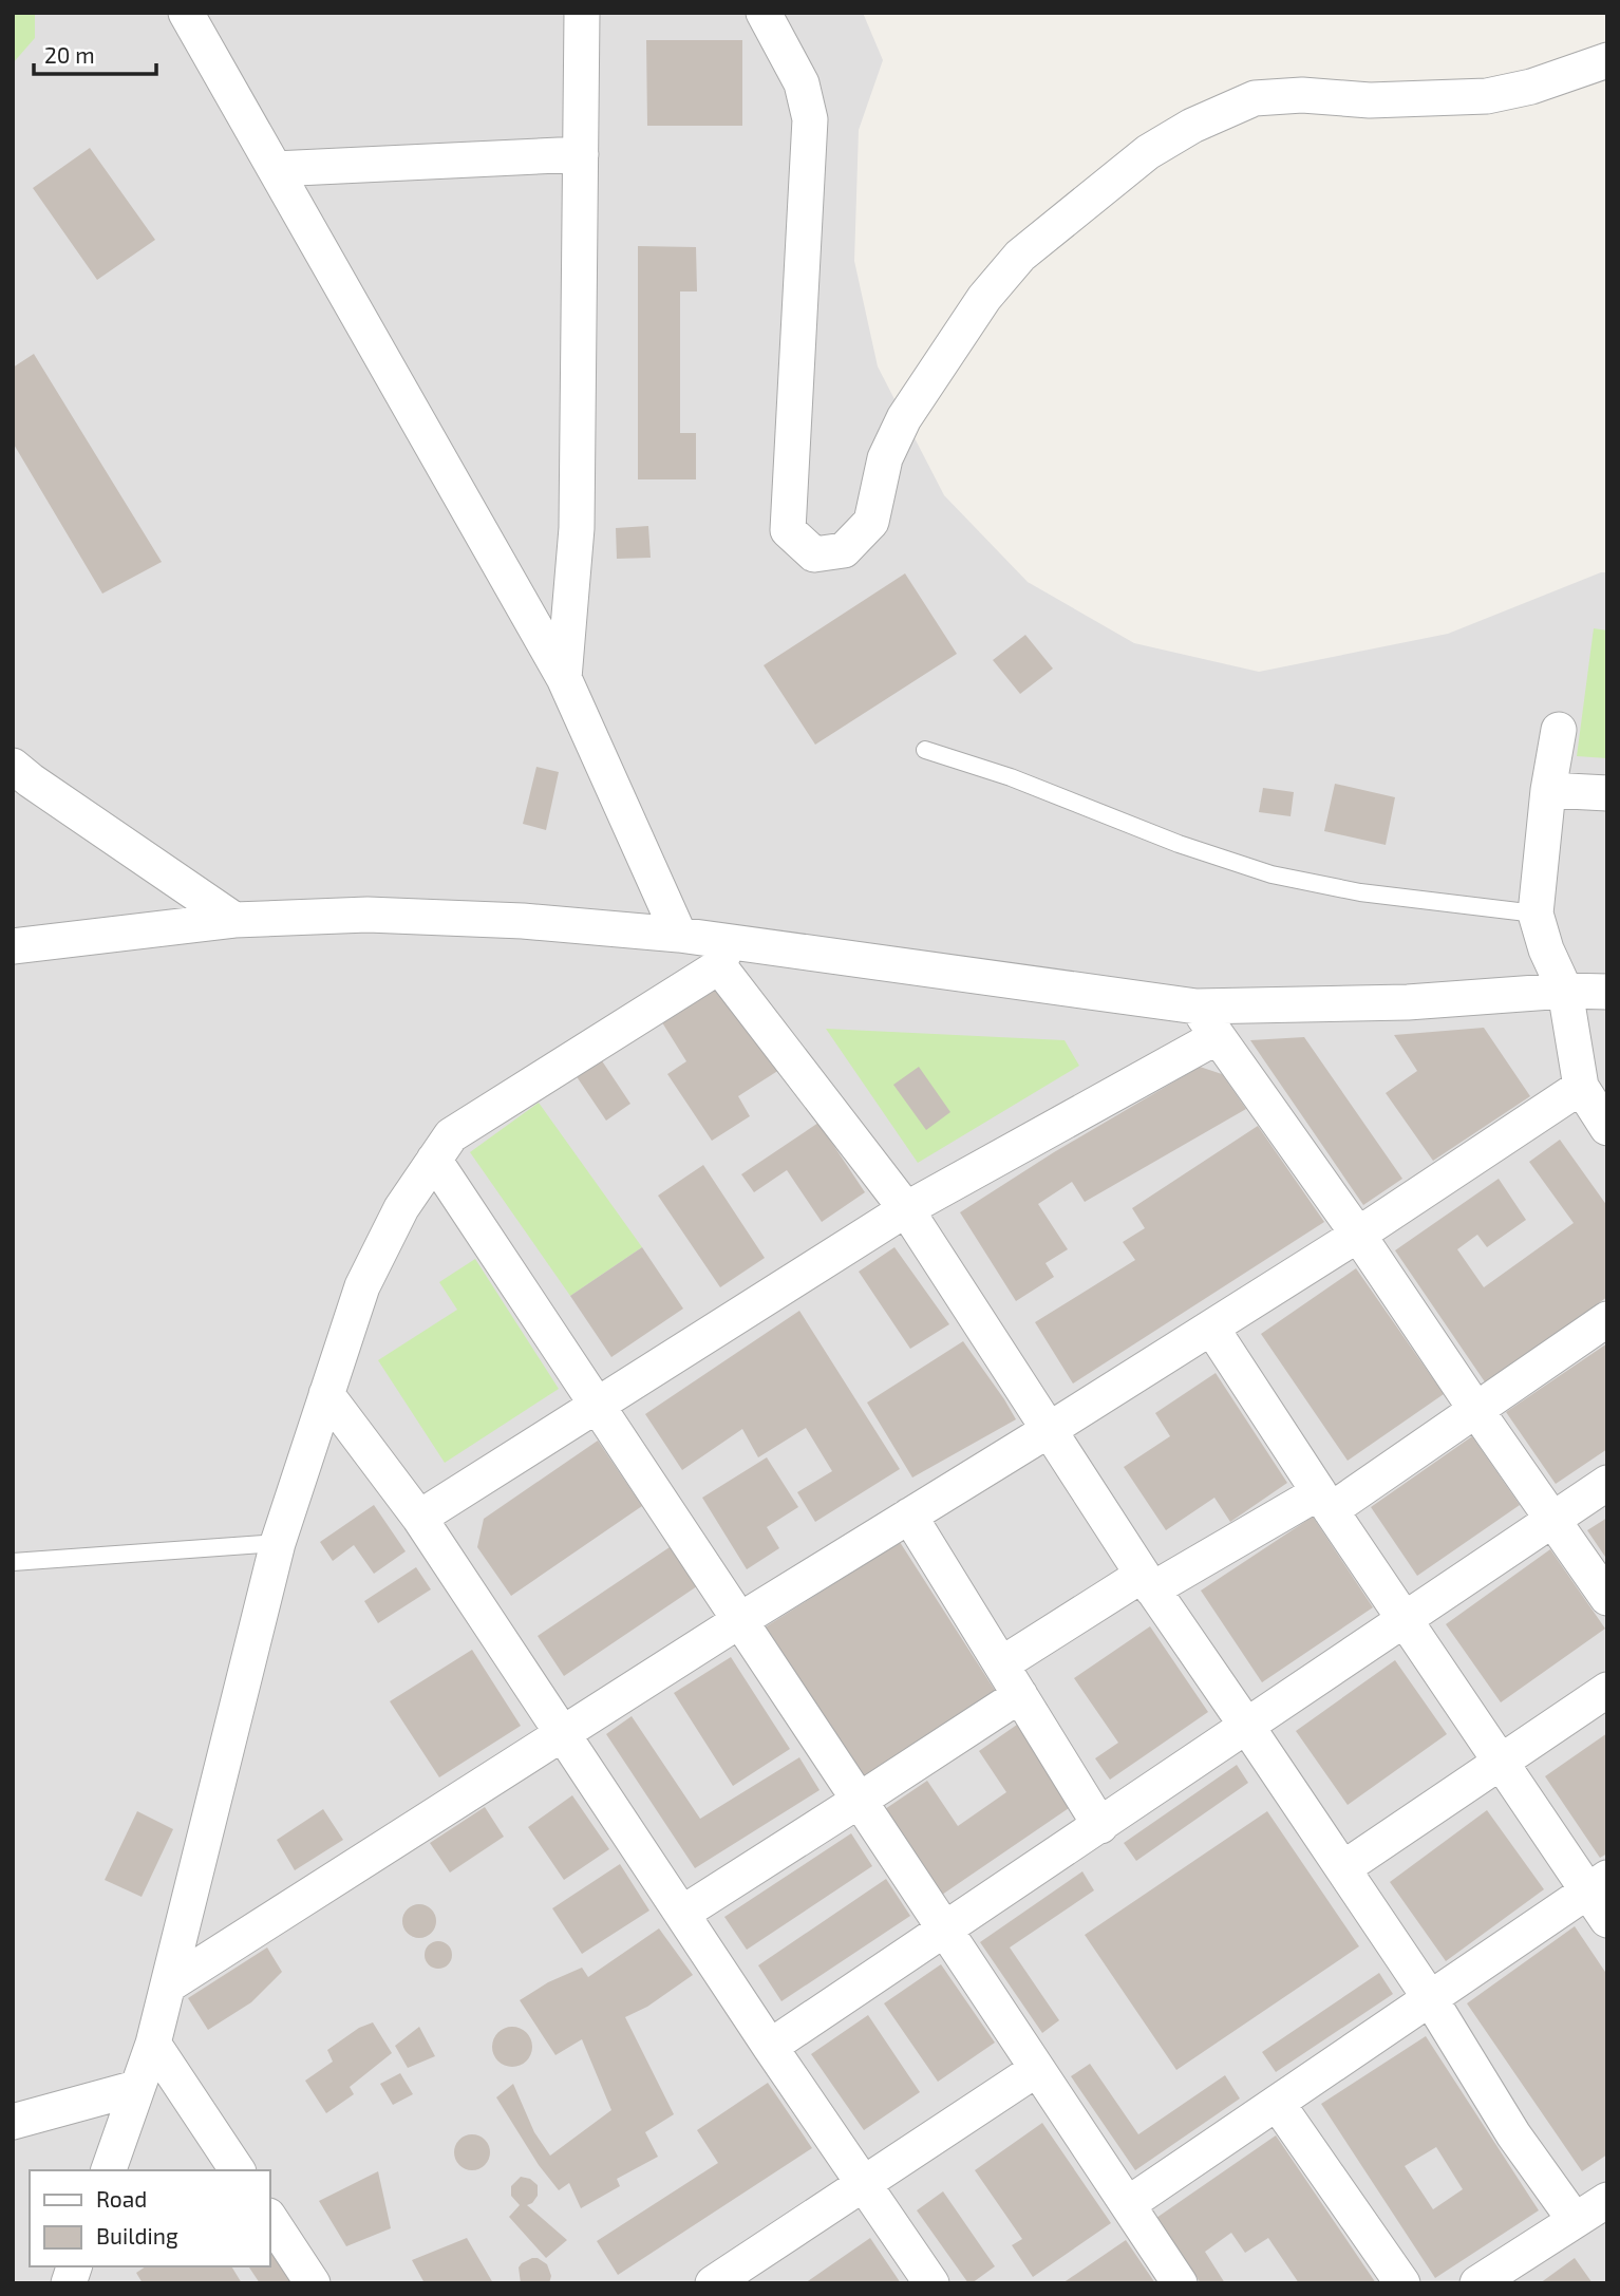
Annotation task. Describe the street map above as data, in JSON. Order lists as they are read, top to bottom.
{
  "legend": ["Road", "Building"],
  "scale_bar": "20 m"
}
